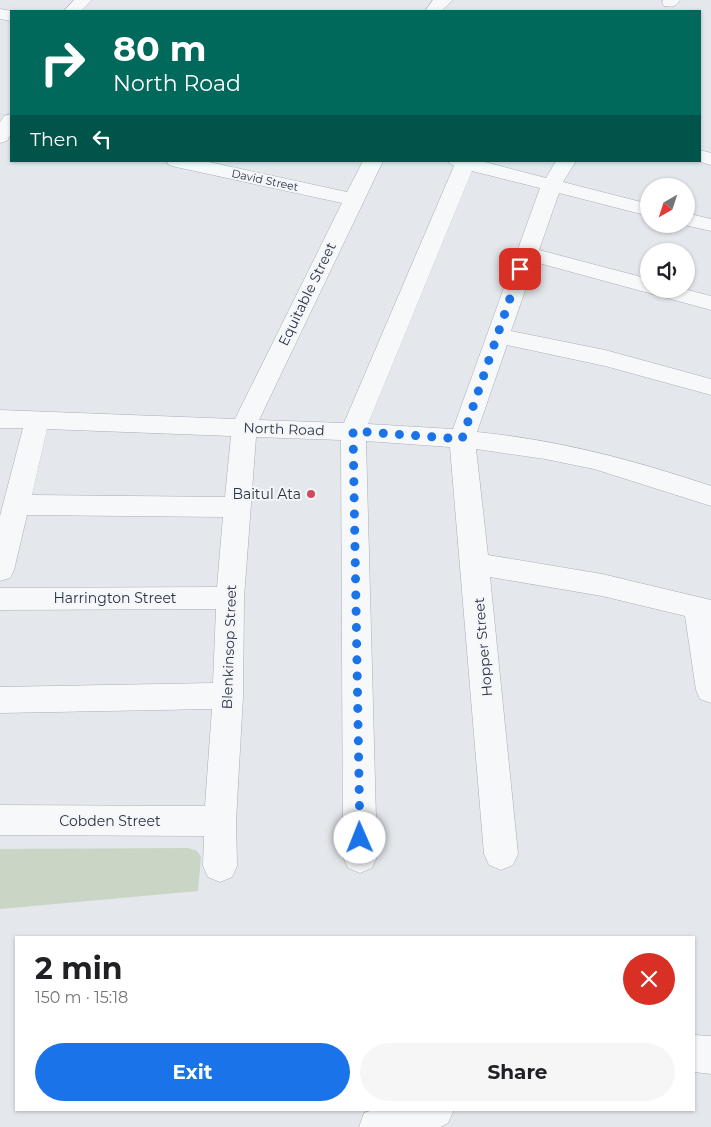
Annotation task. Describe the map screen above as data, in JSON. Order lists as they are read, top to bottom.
{
  "streets": {
    "street": [
      "David Street",
      "Equitable Street",
      "North Road",
      "Harrington Street",
      "Blenkinsop Street",
      "Hopper Street",
      "Cobden Street"
    ]
  },
  "crossings": [
    ["David Street", "Equitable Street"],
    ["Equitable Street", "North Road"],
    ["Equitable Street", "Blenkinsop Street"],
    ["North Road", "Blenkinsop Street"],
    ["North Road", "Hopper Street"],
    ["Harrington Street", "Blenkinsop Street"],
    ["Blenkinsop Street", "Cobden Street"]
  ],
  "places": ["Baitul Ata"],
  "north": "bottom left",
  "page": {
    "turn": ["80 m", "North Road"],
    "then": "Then",
    "heading": ["2 min", "150 m · 15:18"],
    "buttons": ["Exit", "Share"]
  }
}
